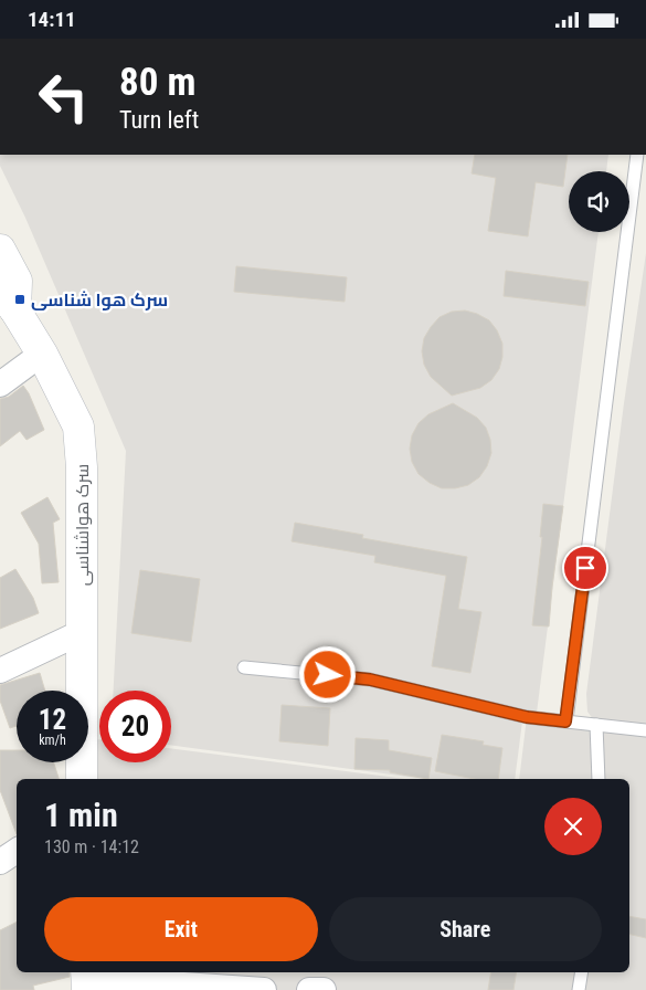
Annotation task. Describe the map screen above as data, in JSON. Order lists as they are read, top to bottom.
{
  "streets": {
    "street": ["سرک هواشناسی"]
  },
  "places": {
    "transit": ["سرک هوا شناسی"]
  },
  "page": {
    "status": "14:11",
    "turn": ["80 m", "Turn left"],
    "speed": "12 km/h",
    "limit": "20",
    "heading": ["1 min", "130 m · 14:12"],
    "buttons": ["Exit", "Share"]
  }
}
